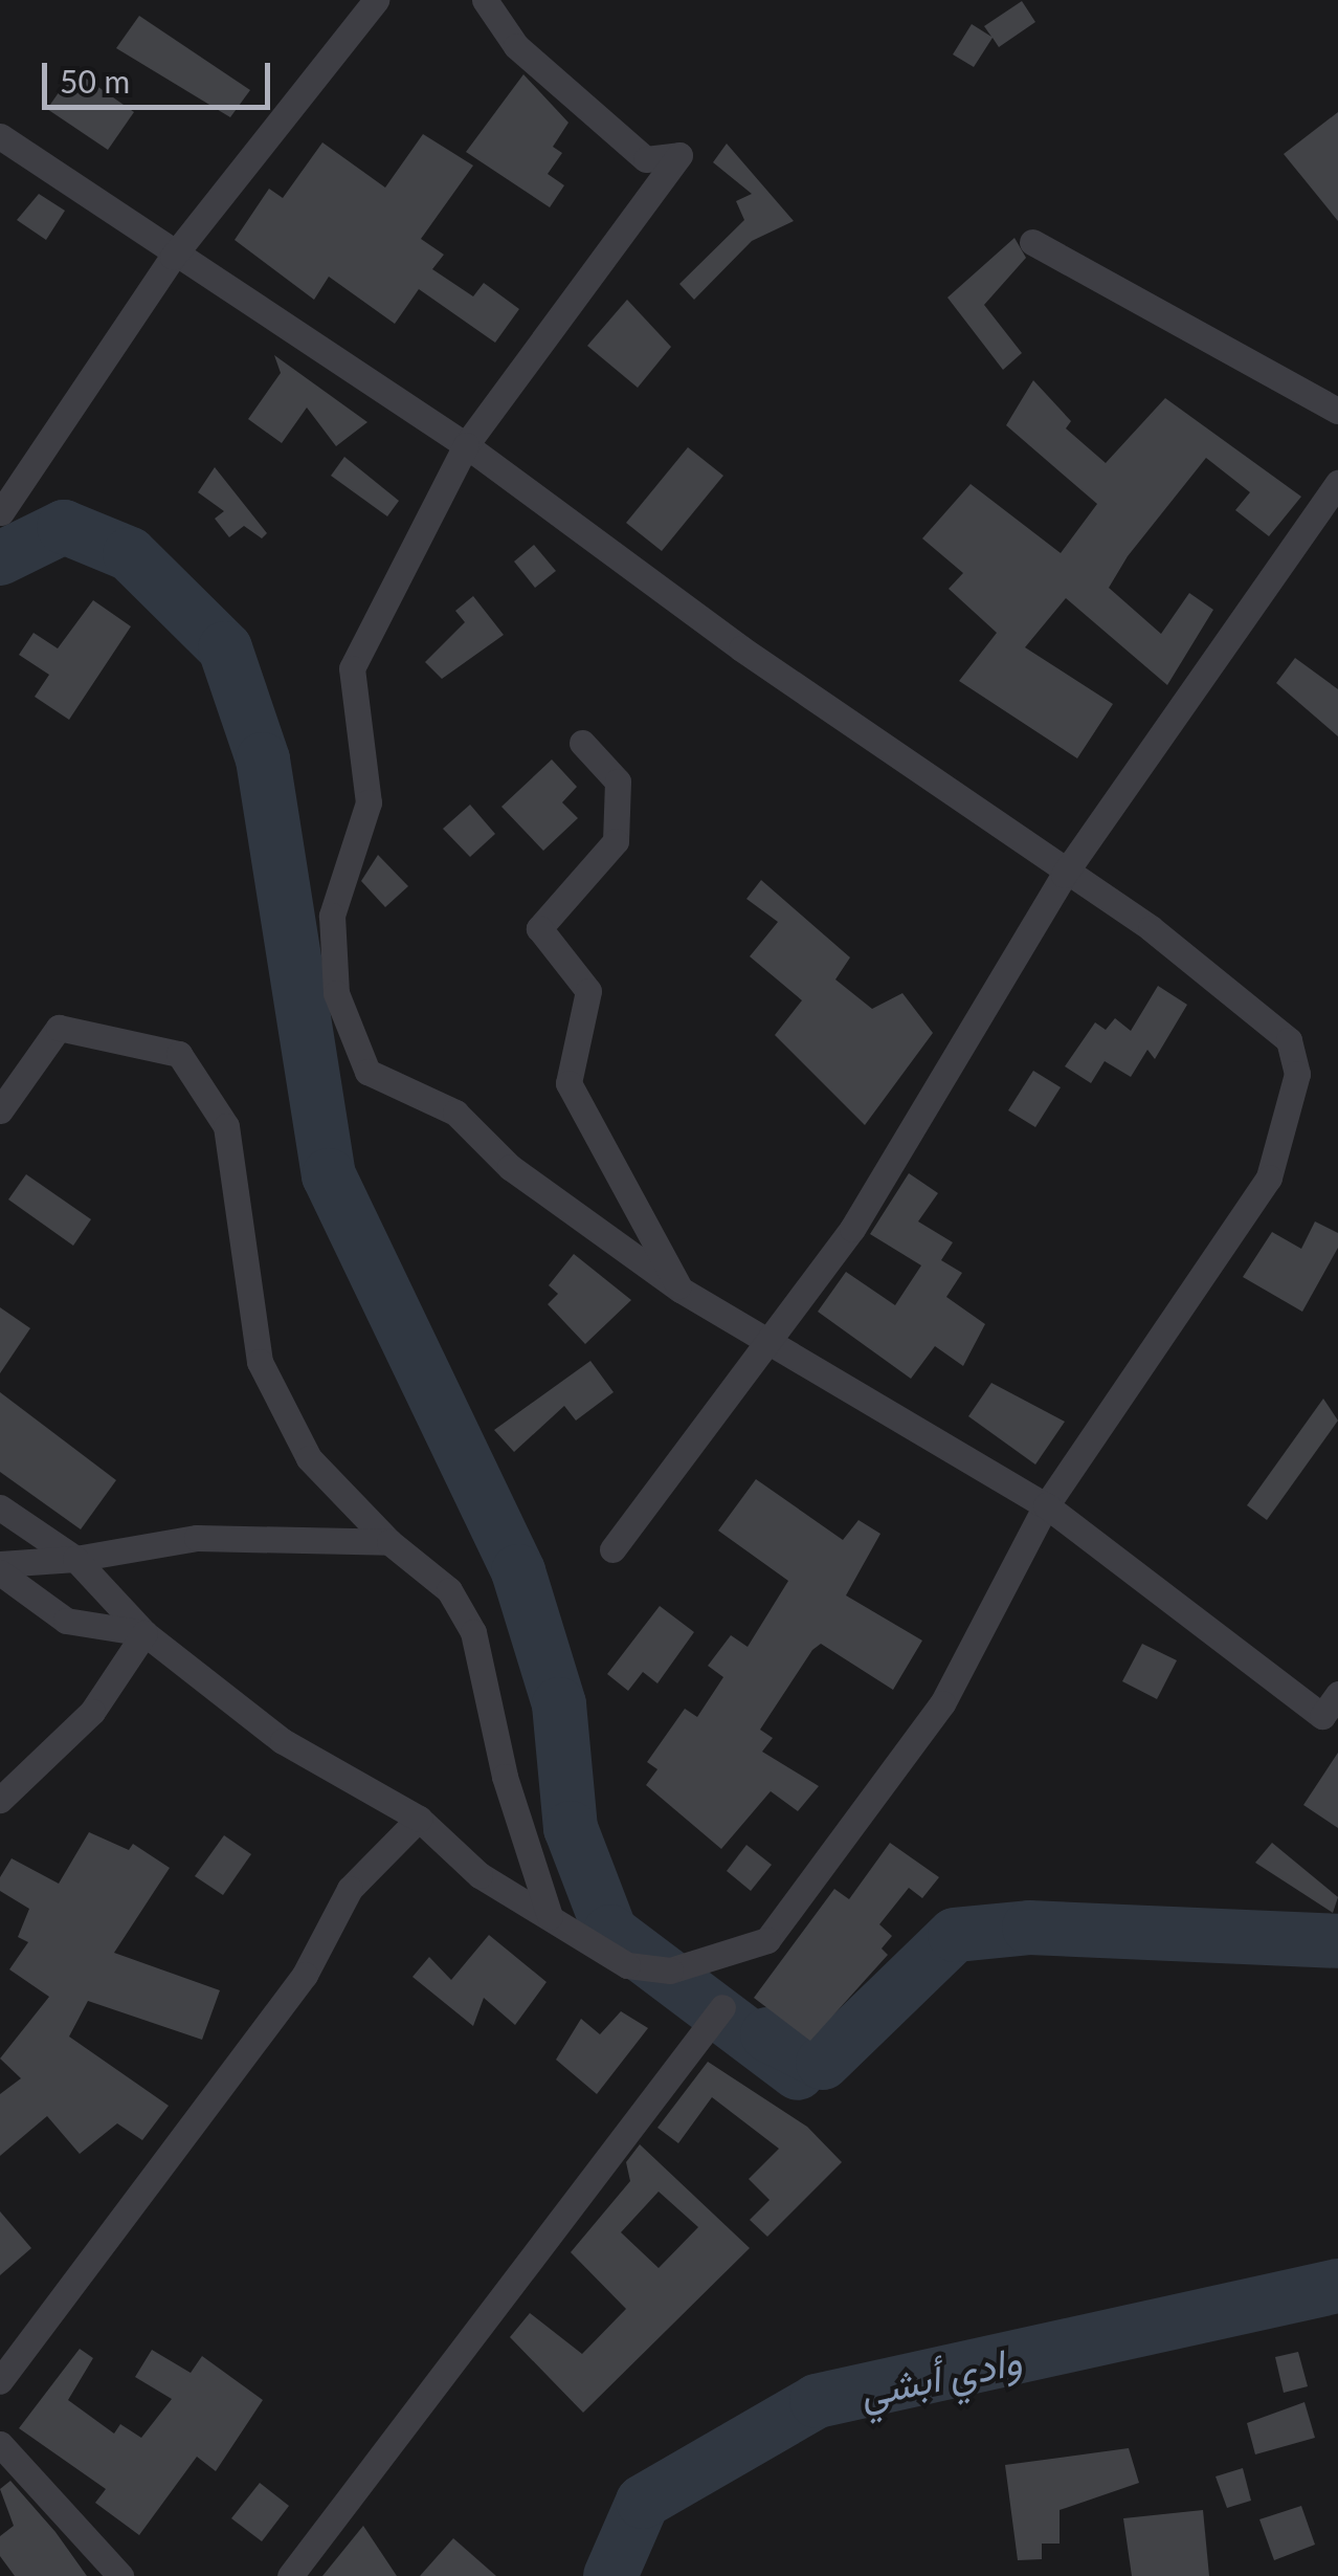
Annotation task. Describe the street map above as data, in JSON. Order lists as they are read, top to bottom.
{
  "water": ["وادي أبشي"],
  "scale_bar": "50 m"
}
